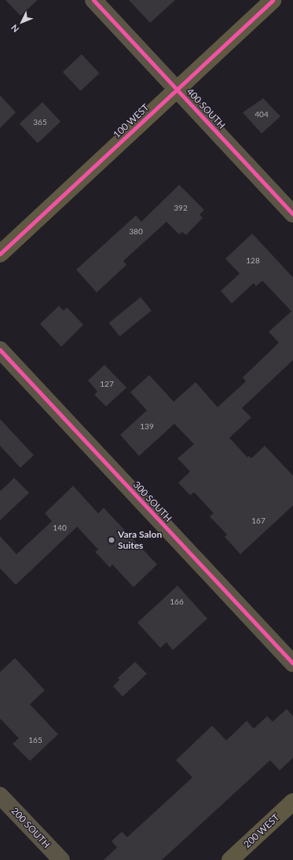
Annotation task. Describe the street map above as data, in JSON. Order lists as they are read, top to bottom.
{
  "streets": {
    "street": [
      "400 SOUTH",
      "100 WEST",
      "300 SOUTH",
      "200 SOUTH",
      "200 WEST"
    ]
  },
  "crossings": [
    ["400 SOUTH", "100 WEST"]
  ],
  "places": ["Vara Salon Suites"],
  "house_numbers": [
    "404",
    "365",
    "392",
    "380",
    "128",
    "127",
    "139",
    "167",
    "140",
    "166",
    "165"
  ],
  "north": "bottom left"
}
